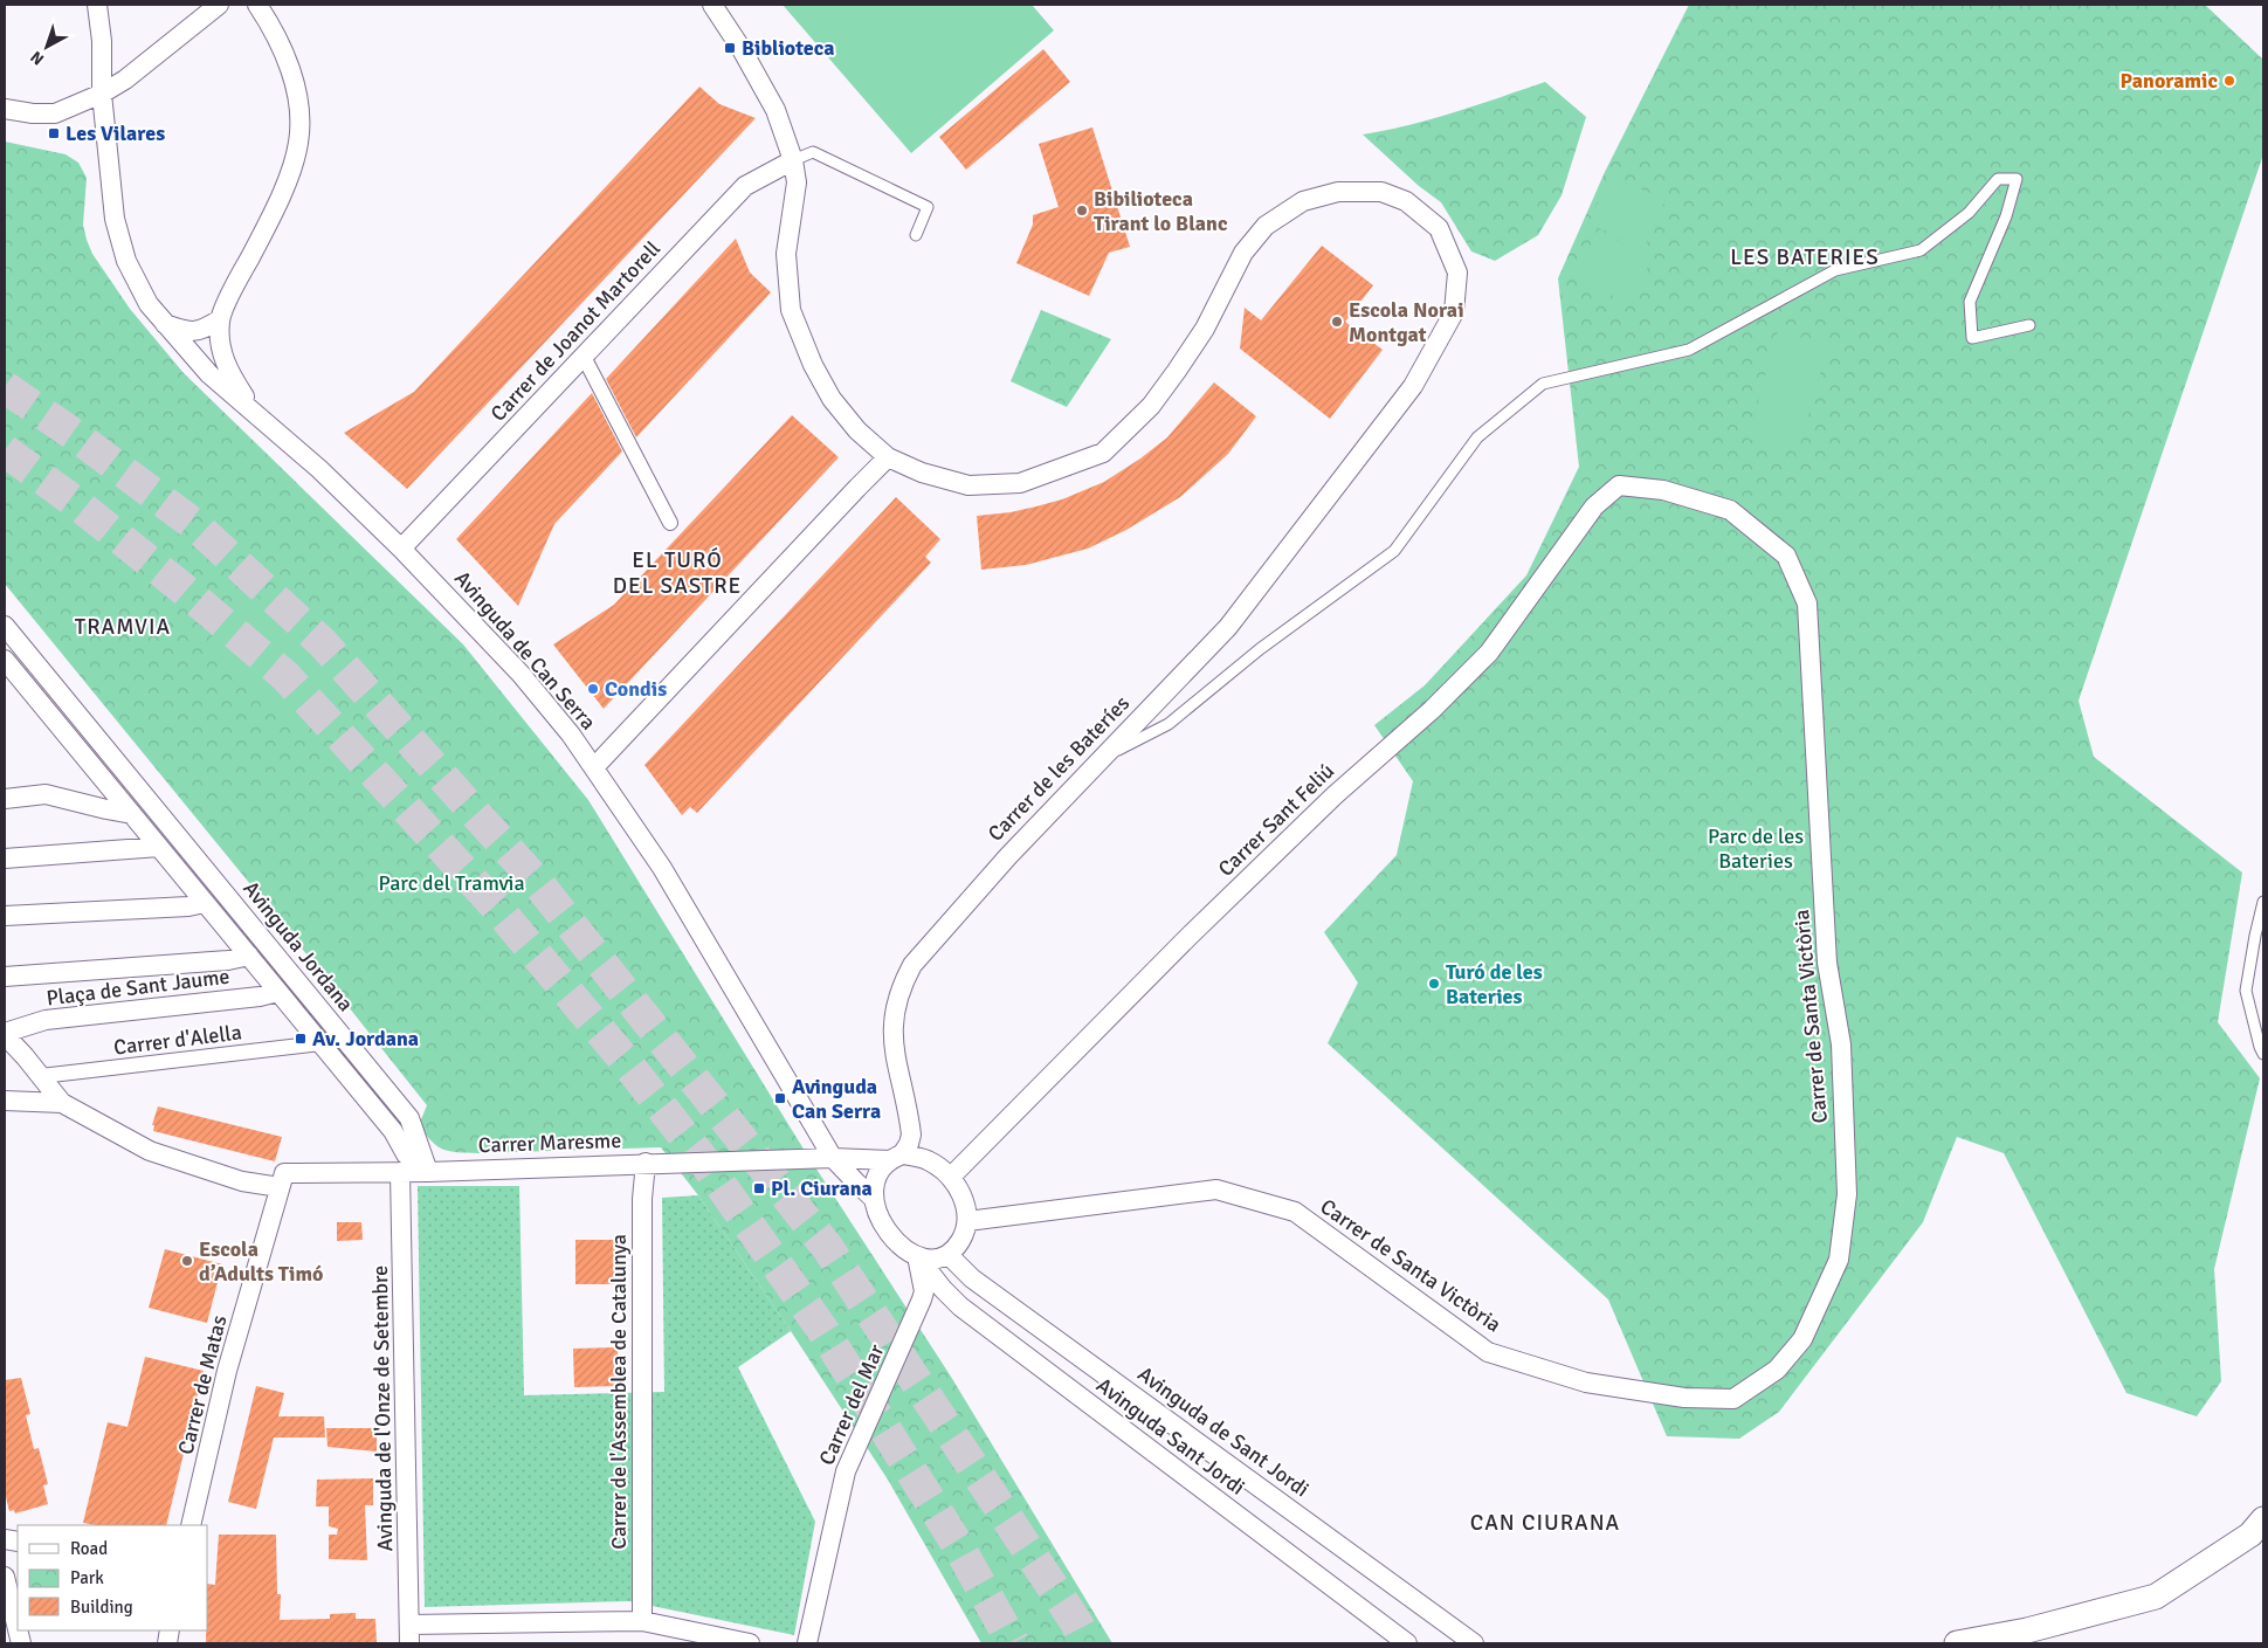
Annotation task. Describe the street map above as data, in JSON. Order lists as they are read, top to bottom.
{
  "streets": {
    "street": [
      "Carrer de Joanot Martorell",
      "Avinguda de Can Serra",
      "Carrer de les Bateríes",
      "Carrer Sant Feliú",
      "Avinguda Jordana",
      "Plaça de Sant Jaume",
      "Carrer de Santa Victòria",
      "Carrer d'Alella",
      "Carrer Maresme",
      "Carrer de Matas",
      "Carrer de l'Assemblea de Catalunya",
      "Carrer del Mar",
      "Avinguda de l'Onze de Setembre",
      "Avinguda de Sant Jordi",
      "Avinguda Sant Jordi"
    ]
  },
  "crossings": [
    ["Carrer de Joanot Martorell", "Avinguda de Can Serra"],
    ["Avinguda de Can Serra", "Carrer Maresme"],
    ["Carrer de les Bateríes", "Carrer Sant Feliú"],
    ["Carrer de les Bateríes", "Carrer de Santa Victòria"],
    ["Carrer de les Bateríes", "Carrer Maresme"],
    ["Carrer de les Bateríes", "Carrer del Mar"],
    ["Carrer de les Bateríes", "Avinguda de Sant Jordi"],
    ["Carrer de les Bateríes", "Avinguda Sant Jordi"],
    ["Carrer Sant Feliú", "Carrer de Santa Victòria"],
    ["Carrer Sant Feliú", "Carrer Maresme"],
    ["Carrer Sant Feliú", "Carrer del Mar"],
    ["Carrer Sant Feliú", "Avinguda de Sant Jordi"],
    ["Carrer Sant Feliú", "Avinguda Sant Jordi"],
    ["Avinguda Jordana", "Carrer Maresme"],
    ["Carrer de Santa Victòria", "Carrer Maresme"],
    ["Carrer de Santa Victòria", "Carrer del Mar"],
    ["Carrer de Santa Victòria", "Avinguda de Sant Jordi"],
    ["Carrer de Santa Victòria", "Avinguda Sant Jordi"],
    ["Carrer Maresme", "Carrer de Matas"],
    ["Carrer Maresme", "Carrer de l'Assemblea de Catalunya"],
    ["Carrer Maresme", "Carrer del Mar"],
    ["Carrer Maresme", "Avinguda de l'Onze de Setembre"],
    ["Carrer Maresme", "Avinguda de Sant Jordi"],
    ["Carrer Maresme", "Avinguda Sant Jordi"],
    ["Carrer del Mar", "Avinguda de Sant Jordi"],
    ["Carrer del Mar", "Avinguda Sant Jordi"],
    ["Avinguda de Sant Jordi", "Avinguda Sant Jordi"]
  ],
  "districts": [
    "LES BATERIES",
    "EL TURÓ DEL SASTRE",
    "TRAMVIA",
    "CAN CIURANA"
  ],
  "parks": ["Parc de les Bateries", "Parc del Tramvia"],
  "places": {
    "transit": [
      "Biblioteca",
      "Les Vilares",
      "Av. Jordana",
      "Avinguda Can Serra",
      "Pl. Ciurana"
    ],
    "other": [
      "Panoramic",
      "Bibilioteca Tirant lo Blanc",
      "Escola Norai Montgat",
      "Condis",
      "Turó de les Bateries",
      "Escola d’Adults Timó"
    ]
  },
  "legend": ["Road", "Park", "Building"],
  "north": "bottom left"
}
